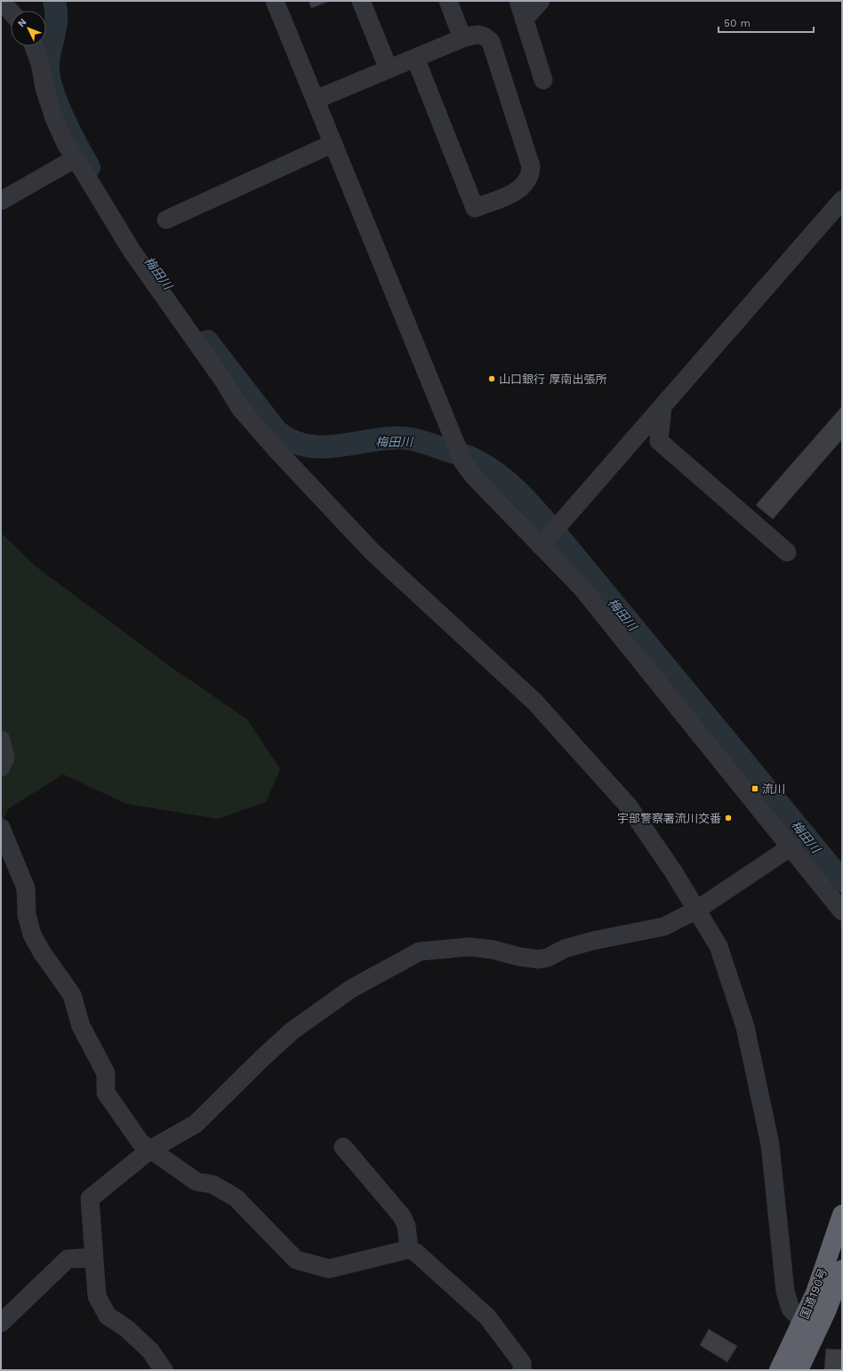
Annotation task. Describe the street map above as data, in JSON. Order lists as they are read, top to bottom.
{
  "streets": {
    "highway": ["国道190号"]
  },
  "water": ["梅田川"],
  "places": {
    "other": ["山口銀行 厚南出張所", "宇部警察署流川交番"],
    "transit": ["流川"]
  },
  "scale_bar": "50 m",
  "north": "top left"
}
